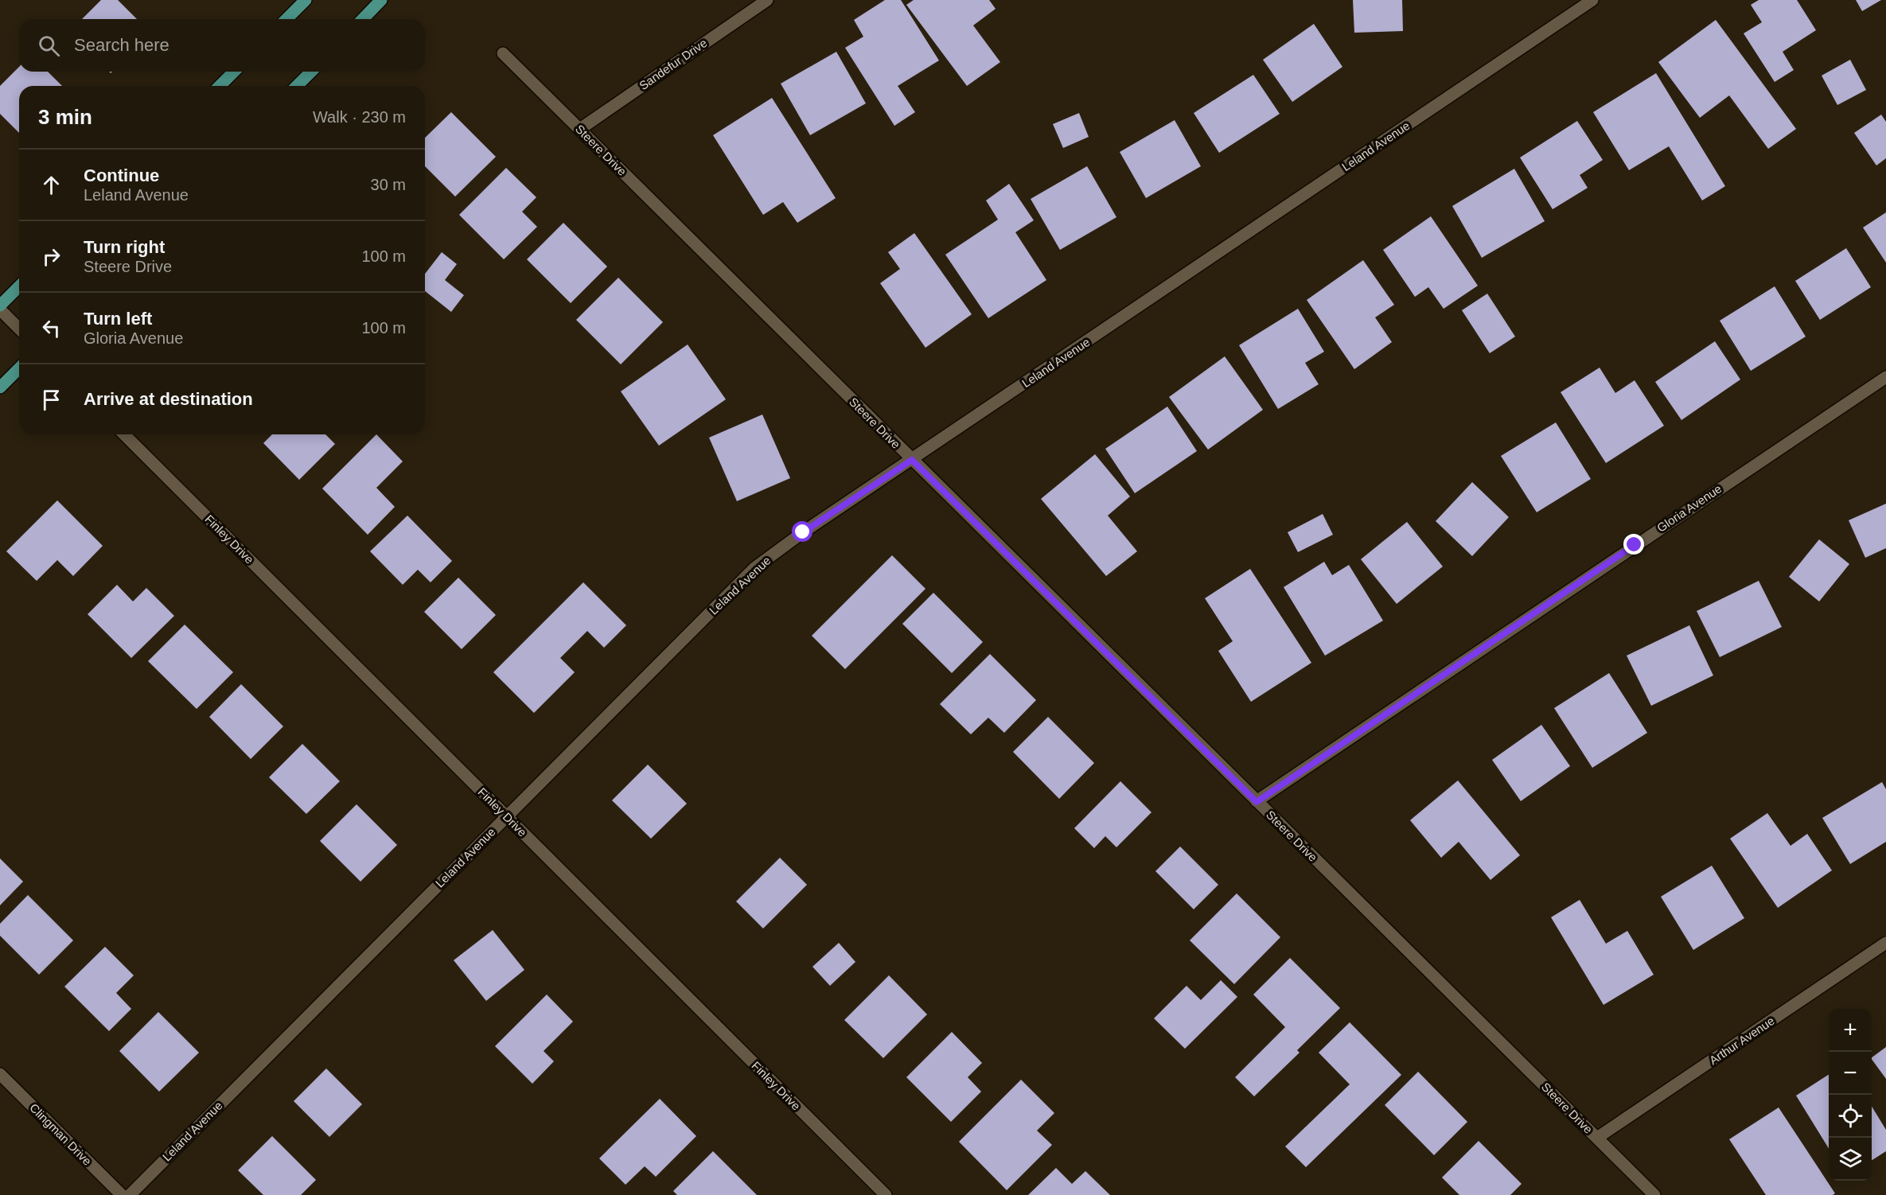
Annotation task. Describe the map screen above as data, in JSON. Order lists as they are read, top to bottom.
{
  "streets": {
    "street": [
      "Sandefur Drive",
      "Leland Avenue",
      "Steere Drive",
      "Gloria Avenue",
      "Finley Drive",
      "Arthur Avenue",
      "Clingman Drive"
    ]
  },
  "crossings": [
    ["Sandefur Drive", "Steere Drive"],
    ["Leland Avenue", "Steere Drive"],
    ["Leland Avenue", "Finley Drive"],
    ["Steere Drive", "Gloria Avenue"],
    ["Steere Drive", "Arthur Avenue"]
  ],
  "page": {
    "search": "Search here",
    "heading": ["3 min", "Walk · 230 m"],
    "list": [
      ["Continue", "Leland Avenue", "30 m"],
      ["Turn right", "Steere Drive", "100 m"],
      ["Turn left", "Gloria Avenue", "100 m"],
      "Arrive at destination"
    ],
    "map_buttons": ["+", "−"]
  }
}
